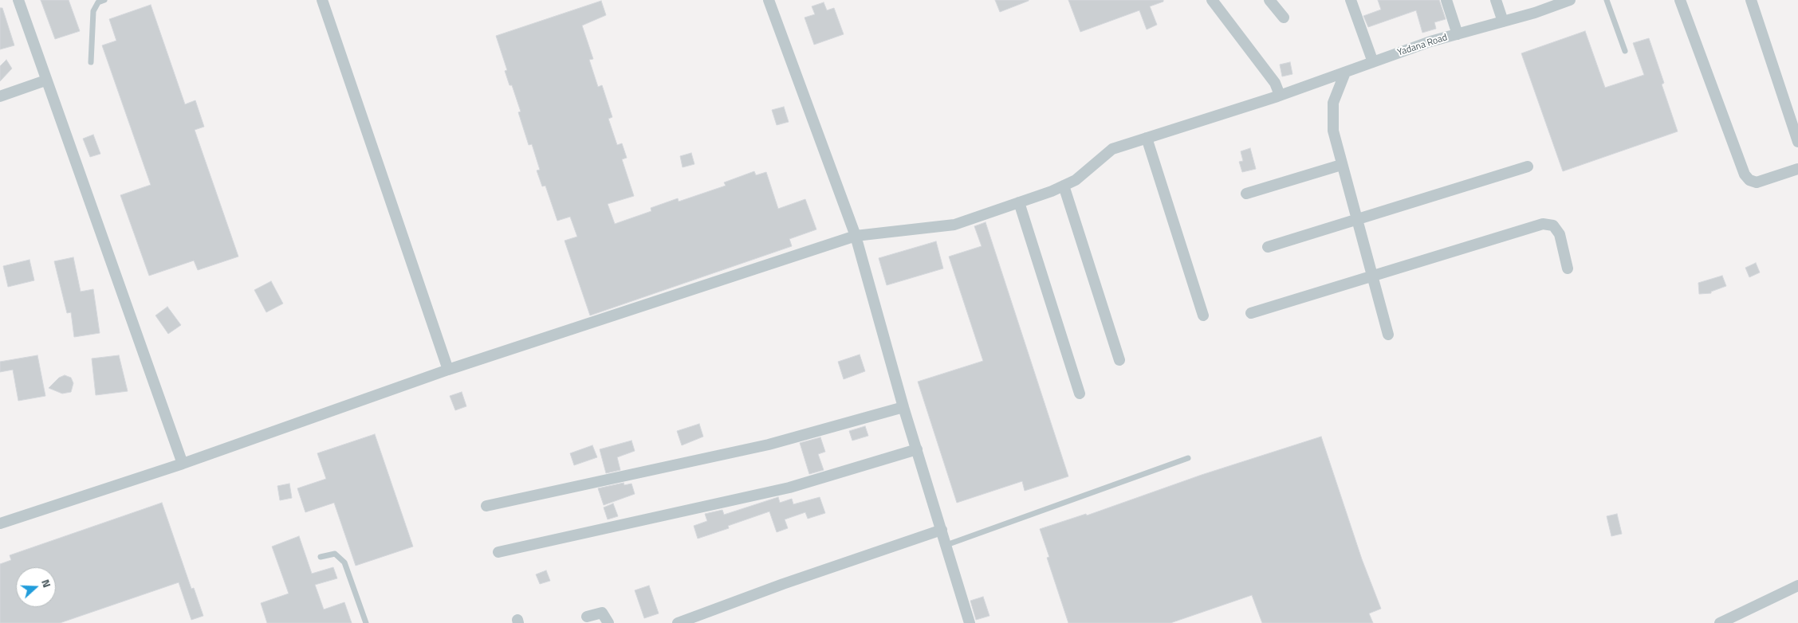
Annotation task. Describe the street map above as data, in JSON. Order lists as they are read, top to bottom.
{
  "streets": {
    "street": ["Yadana Road"]
  },
  "north": "right"
}
